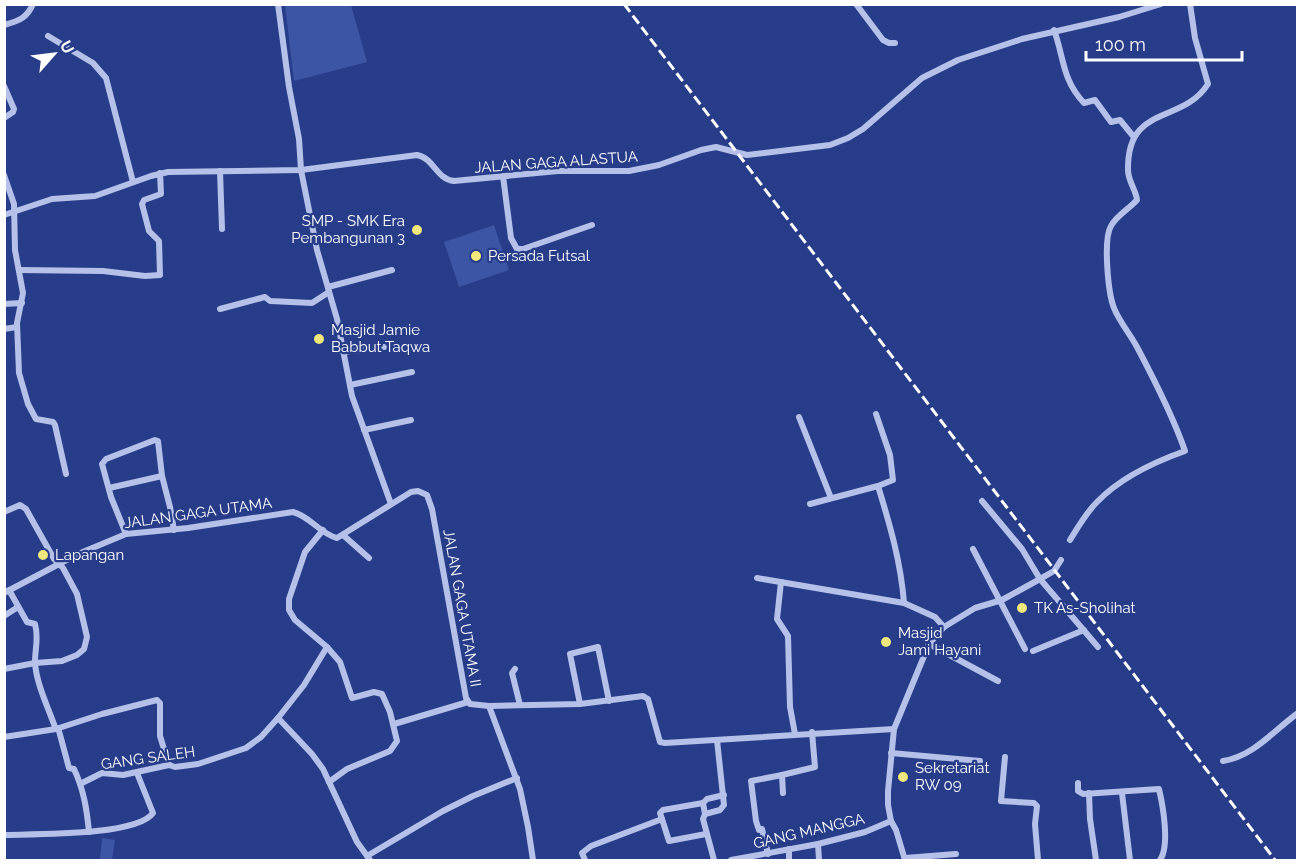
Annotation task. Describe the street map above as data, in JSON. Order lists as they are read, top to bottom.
{
  "streets": {
    "street": [
      "JALAN GAGA ALASTUA",
      "JALAN GAGA UTAMA",
      "JALAN GAGA UTAMA II",
      "GANG SALEH",
      "GANG MANGGA"
    ]
  },
  "places": [
    "SMP - SMK Era Pembangunan 3",
    "Persada Futsal",
    "Masjid Jamie Babbut Taqwa",
    "Lapangan",
    "TK As-Sholihat",
    "Masjid Jami Hayani",
    "Sekretariat RW 09"
  ],
  "scale_bar": "100 m",
  "north": "top right"
}
